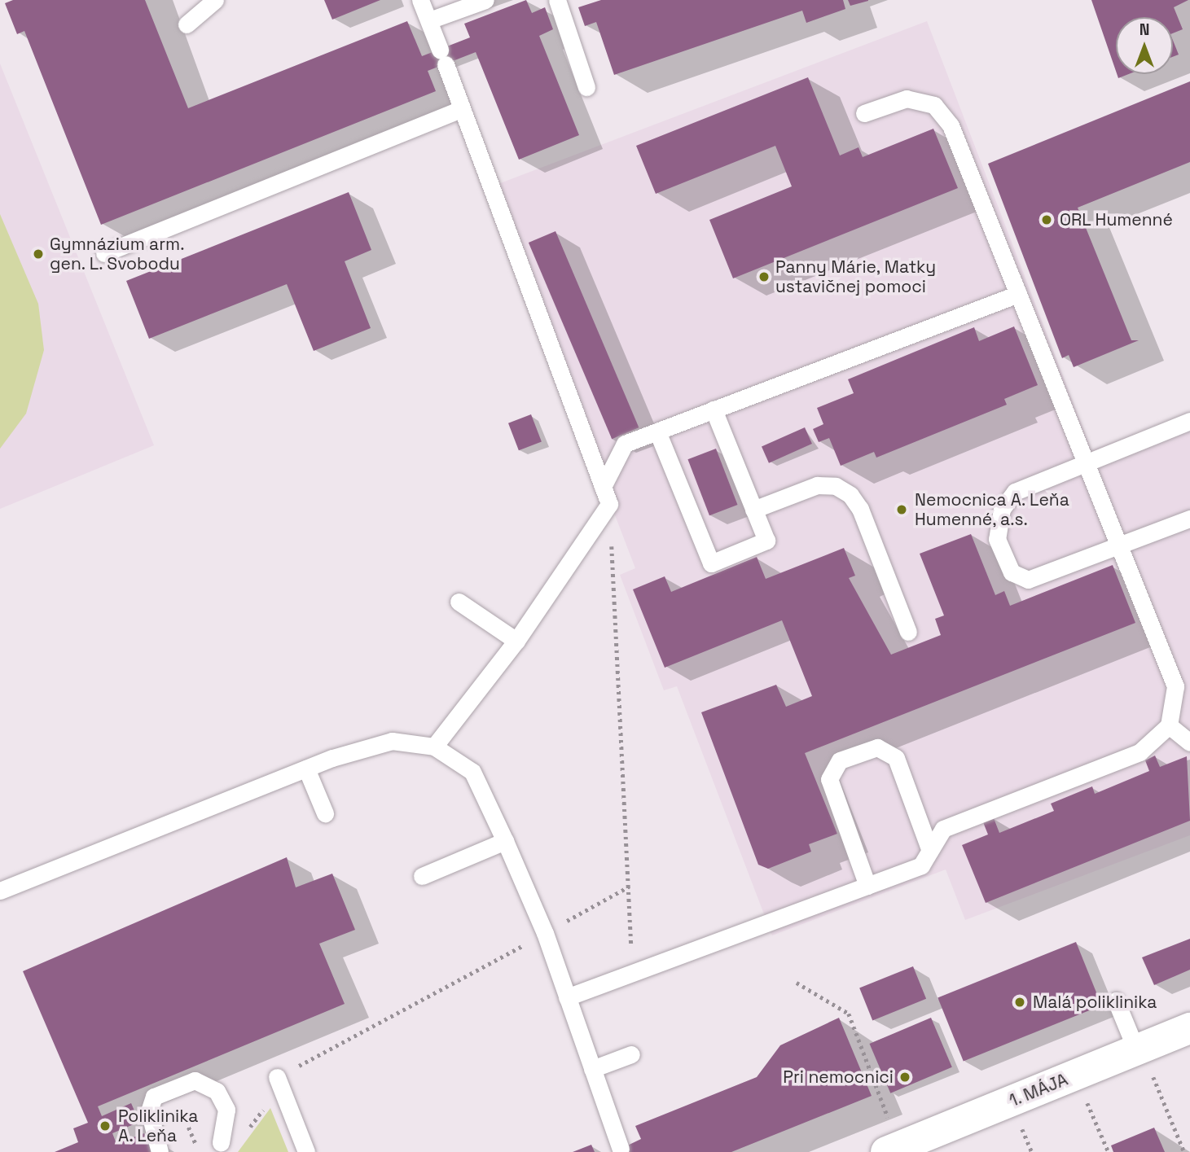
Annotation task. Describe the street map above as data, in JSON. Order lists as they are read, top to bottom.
{
  "streets": {
    "street": ["1. MÁJA"]
  },
  "places": [
    "ORL Humenné",
    "Gymnázium arm. gen. L. Svobodu",
    "Panny Márie, Matky ustavičnej pomoci",
    "Nemocnica A. Leňa Humenné, a.s.",
    "Malá poliklinika",
    "Pri nemocnici",
    "Poliklinika A. Leňa"
  ],
  "north": "top"
}
